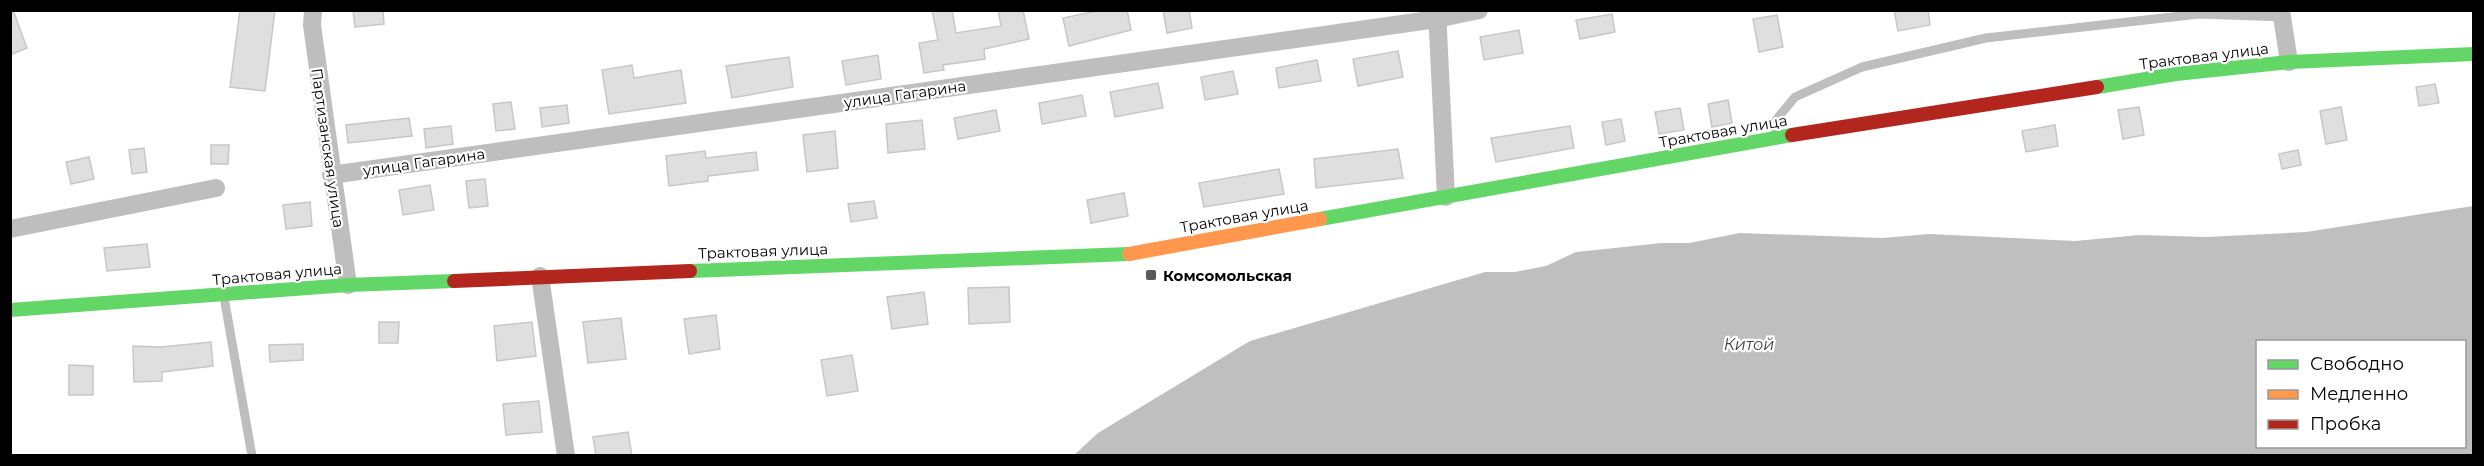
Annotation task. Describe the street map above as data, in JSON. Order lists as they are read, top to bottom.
{
  "streets": {
    "street": ["Трактовая улица", "улица Гагарина", "Партизанская улица"]
  },
  "crossings": [
    ["Трактовая улица", "Партизанская улица"],
    ["улица Гагарина", "Партизанская улица"]
  ],
  "water": ["Китой"],
  "places": {
    "transit": ["Комсомольская"]
  },
  "legend": ["Свободно", "Медленно", "Пробка"]
}
